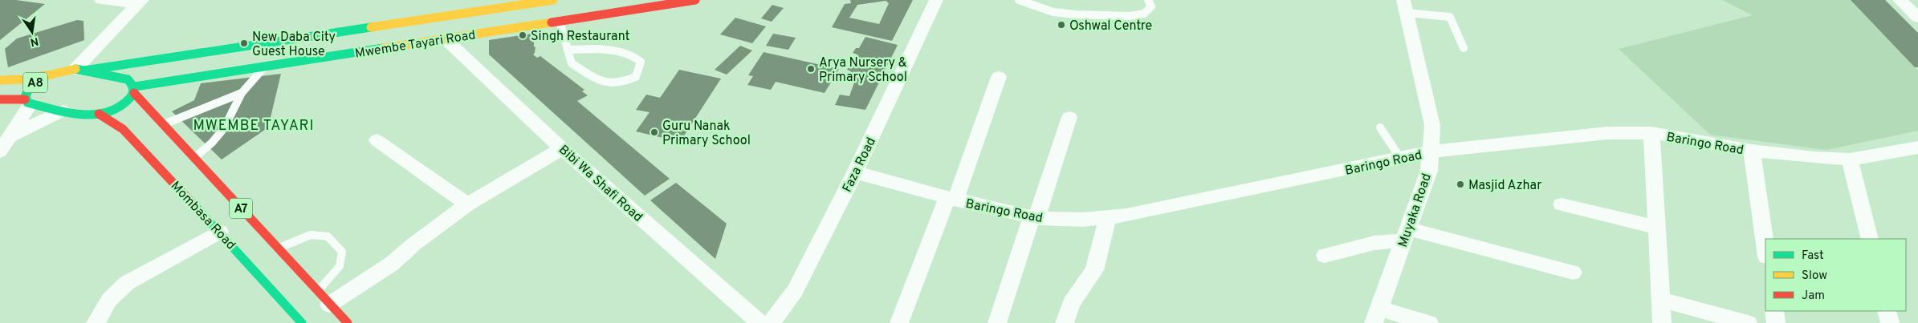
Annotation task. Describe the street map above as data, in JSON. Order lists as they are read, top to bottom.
{
  "streets": {
    "main road": [
      "Mwembe Tayari Road",
      "A8",
      "A7",
      "Mombasa Road"
    ],
    "street": [
      "Baringo Road",
      "Faza Road",
      "Bibi Wa Shafi Road",
      "Muyaka Road"
    ]
  },
  "crossings": [
    ["Mwembe Tayari Road", "A8"],
    ["Mwembe Tayari Road", "Bibi Wa Shafi Road"],
    ["Mwembe Tayari Road", "A7"],
    ["A8", "A7"],
    ["A8", "Mombasa Road"],
    ["Baringo Road", "Faza Road"],
    ["Baringo Road", "Muyaka Road"]
  ],
  "districts": ["MWEMBE TAYARI"],
  "places": [
    "Oshwal Centre",
    "Singh Restaurant",
    "New Daba City Guest House",
    "Arya Nursery & Primary School",
    "Guru Nanak Primary School",
    "Masjid Azhar"
  ],
  "legend": ["Fast", "Slow", "Jam"],
  "north": "bottom"
}
